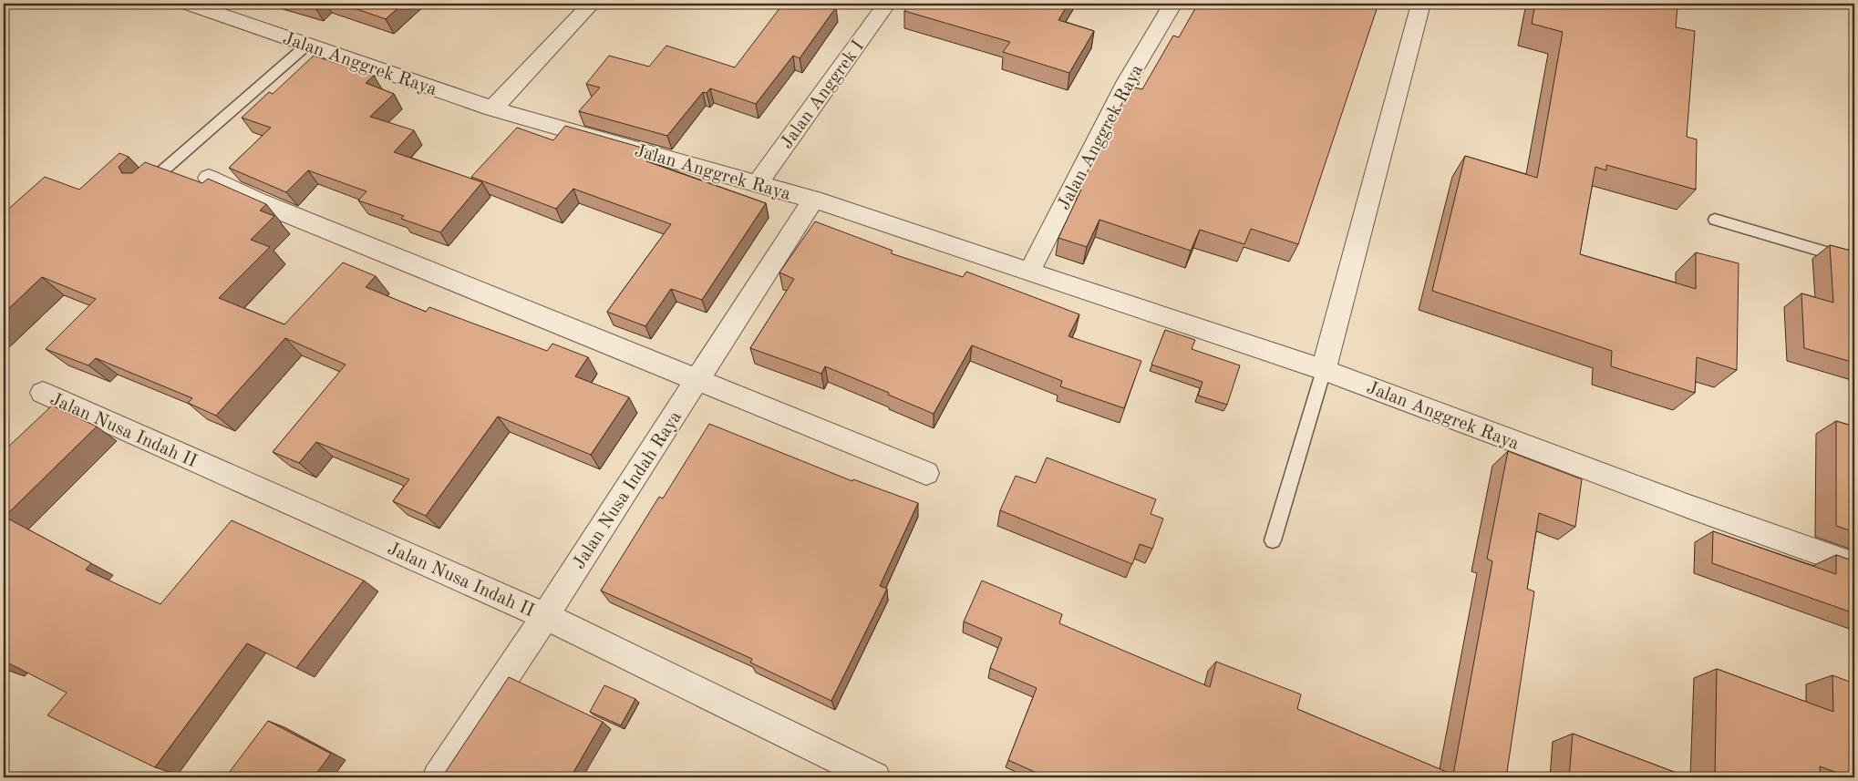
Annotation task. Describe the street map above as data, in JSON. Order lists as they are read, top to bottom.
{
  "streets": {
    "street": [
      "Jalan Anggrek Raya",
      "Jalan Anggrek I",
      "Jalan Nusa Indah II",
      "Jalan Nusa Indah Raya"
    ]
  },
  "crossings": [
    ["Jalan Anggrek Raya", "Jalan Anggrek I"],
    ["Jalan Anggrek Raya", "Jalan Nusa Indah Raya"],
    ["Jalan Nusa Indah II", "Jalan Nusa Indah Raya"]
  ]
}
